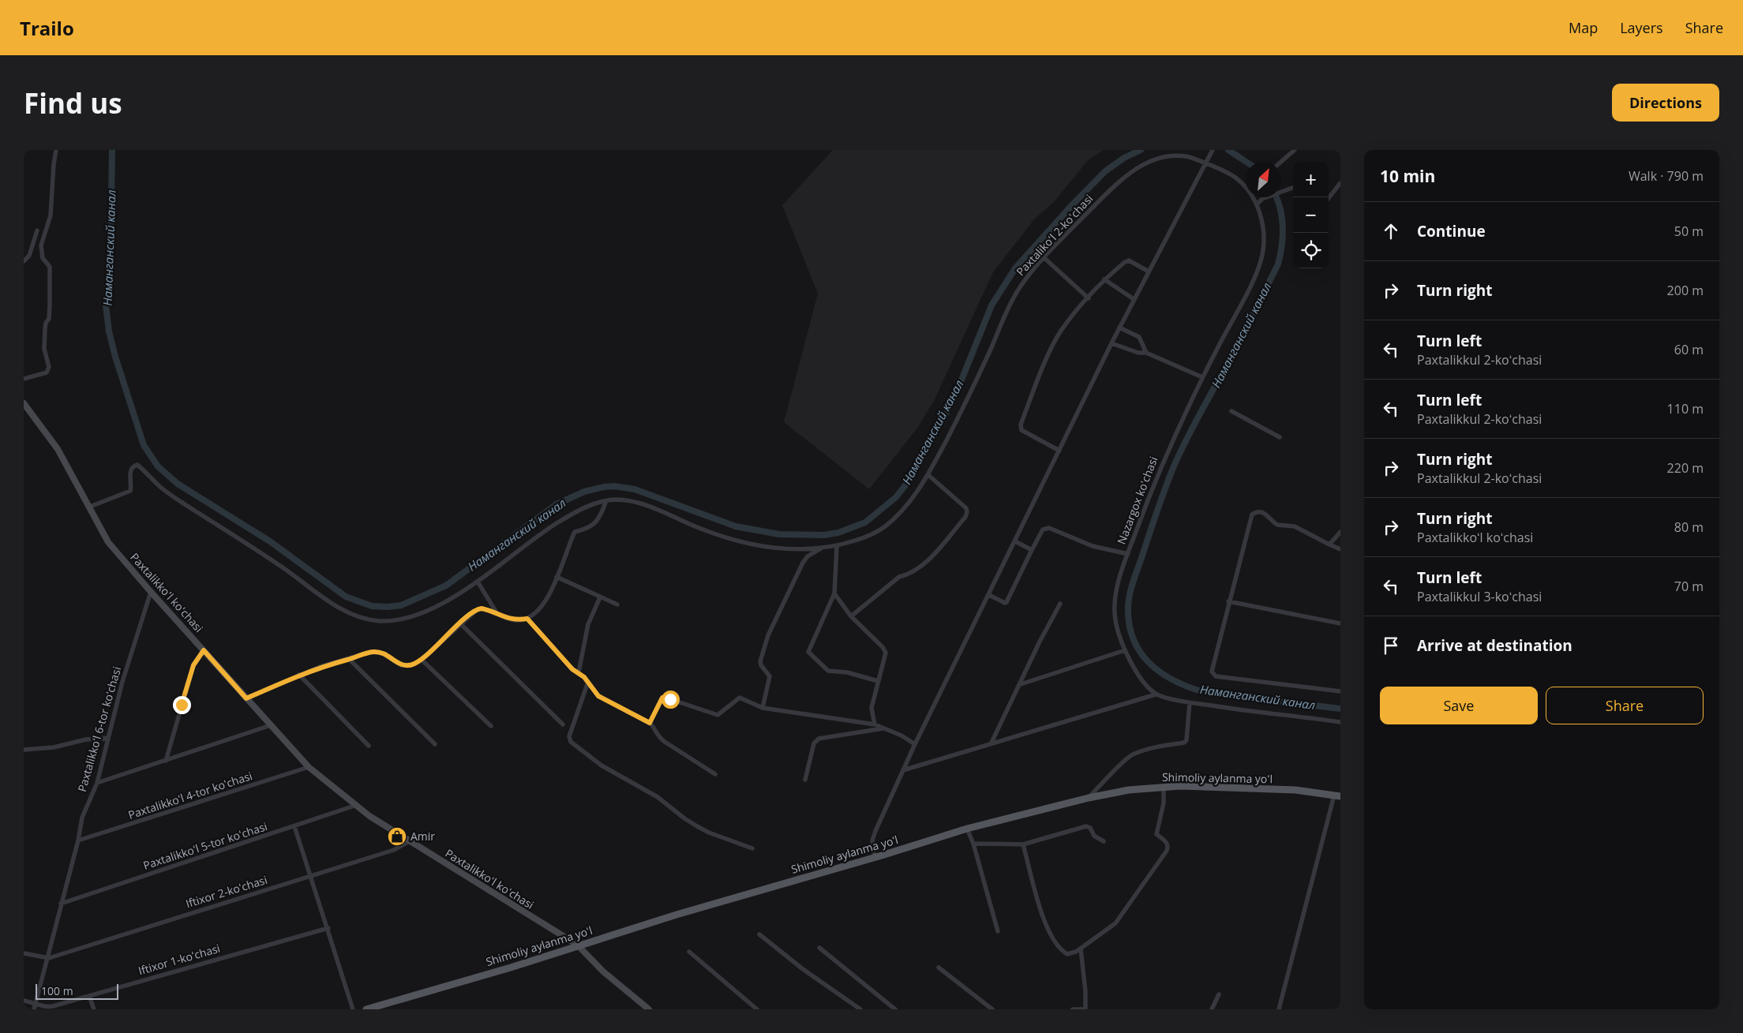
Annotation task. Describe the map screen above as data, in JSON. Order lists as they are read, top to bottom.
{
  "streets": {
    "main road": ["Shimoliy aylanma yoʻl"],
    "street": [
      "Paxtalikoʻl 2-koʻchasi",
      "Nazargox koʻchasi",
      "Paxtalikkoʻl koʻchasi",
      "Paxtalikkoʻl 6-tor koʻchasi",
      "Paxtalikkoʻl 4-tor koʻchasi",
      "Paxtalikkoʻl 5-tor koʻchasi",
      "Iftixor 2-koʻchasi",
      "Iftixor 1-koʻchasi"
    ]
  },
  "crossings": [
    ["Paxtalikoʻl 2-koʻchasi", "Nazargox koʻchasi"],
    ["Paxtalikkoʻl koʻchasi", "Paxtalikkoʻl 6-tor koʻchasi"],
    ["Paxtalikkoʻl koʻchasi", "Shimoliy aylanma yoʻl"],
    ["Paxtalikkoʻl koʻchasi", "Paxtalikkoʻl 4-tor koʻchasi"],
    ["Paxtalikkoʻl koʻchasi", "Paxtalikkoʻl 5-tor koʻchasi"],
    ["Paxtalikkoʻl koʻchasi", "Iftixor 2-koʻchasi"],
    ["Paxtalikkoʻl 6-tor koʻchasi", "Paxtalikkoʻl 4-tor koʻchasi"],
    ["Paxtalikkoʻl 6-tor koʻchasi", "Paxtalikkoʻl 5-tor koʻchasi"],
    ["Paxtalikkoʻl 6-tor koʻchasi", "Iftixor 2-koʻchasi"],
    ["Paxtalikkoʻl 6-tor koʻchasi", "Iftixor 1-koʻchasi"]
  ],
  "water": ["Наманганский канал"],
  "places": {
    "shop": ["Amir"]
  },
  "scale_bar": "100 m",
  "north": "top right",
  "page": {
    "header": "Trailo",
    "nav": ["Map", "Layers", "Share"],
    "buttons": [
      "Directions",
      ["Save", "Share"]
    ],
    "title": "Find us",
    "heading": ["10 min", "Walk · 790 m"],
    "map_buttons": ["+", "−"],
    "list": [
      ["Continue", "50 m"],
      ["Turn right", "200 m"],
      ["Turn left", "Paxtalikkul 2-koʻchasi", "60 m"],
      ["Turn left", "Paxtalikkul 2-koʻchasi", "110 m"],
      ["Turn right", "Paxtalikkul 2-koʻchasi", "220 m"],
      ["Turn right", "Paxtalikkoʻl koʻchasi", "80 m"],
      ["Turn left", "Paxtalikkul 3-koʻchasi", "70 m"],
      "Arrive at destination"
    ],
    "scale": "100 m"
  }
}
